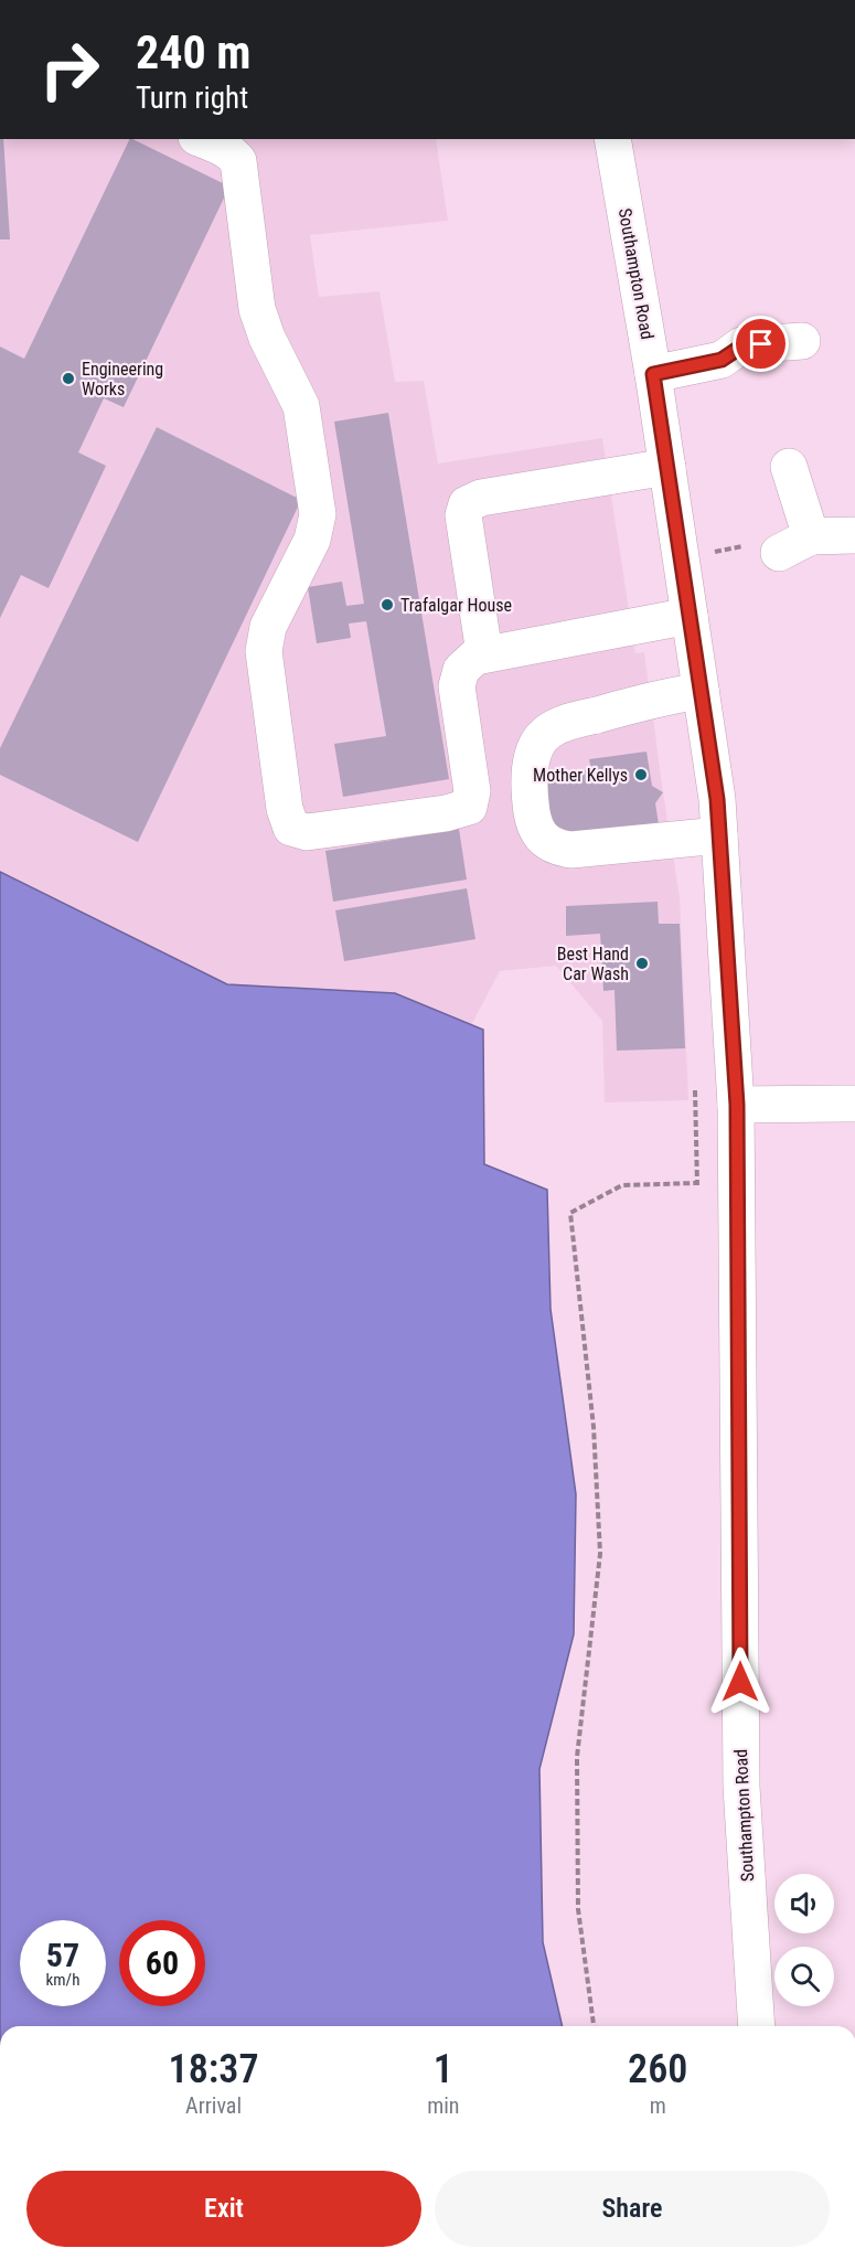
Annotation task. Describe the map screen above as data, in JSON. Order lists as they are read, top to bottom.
{
  "streets": {
    "main road": ["Southampton Road"]
  },
  "places": [
    "Engineering Works",
    "Trafalgar House",
    "Mother Kellys",
    "Best Hand Car Wash"
  ],
  "page": {
    "turn": ["240 m", "Turn right"],
    "speed": "57 km/h",
    "limit": "60",
    "eta": [
      "18:37",
      "Arrival",
      "1",
      "min",
      "260",
      "m"
    ],
    "buttons": ["Exit", "Share"]
  }
}
